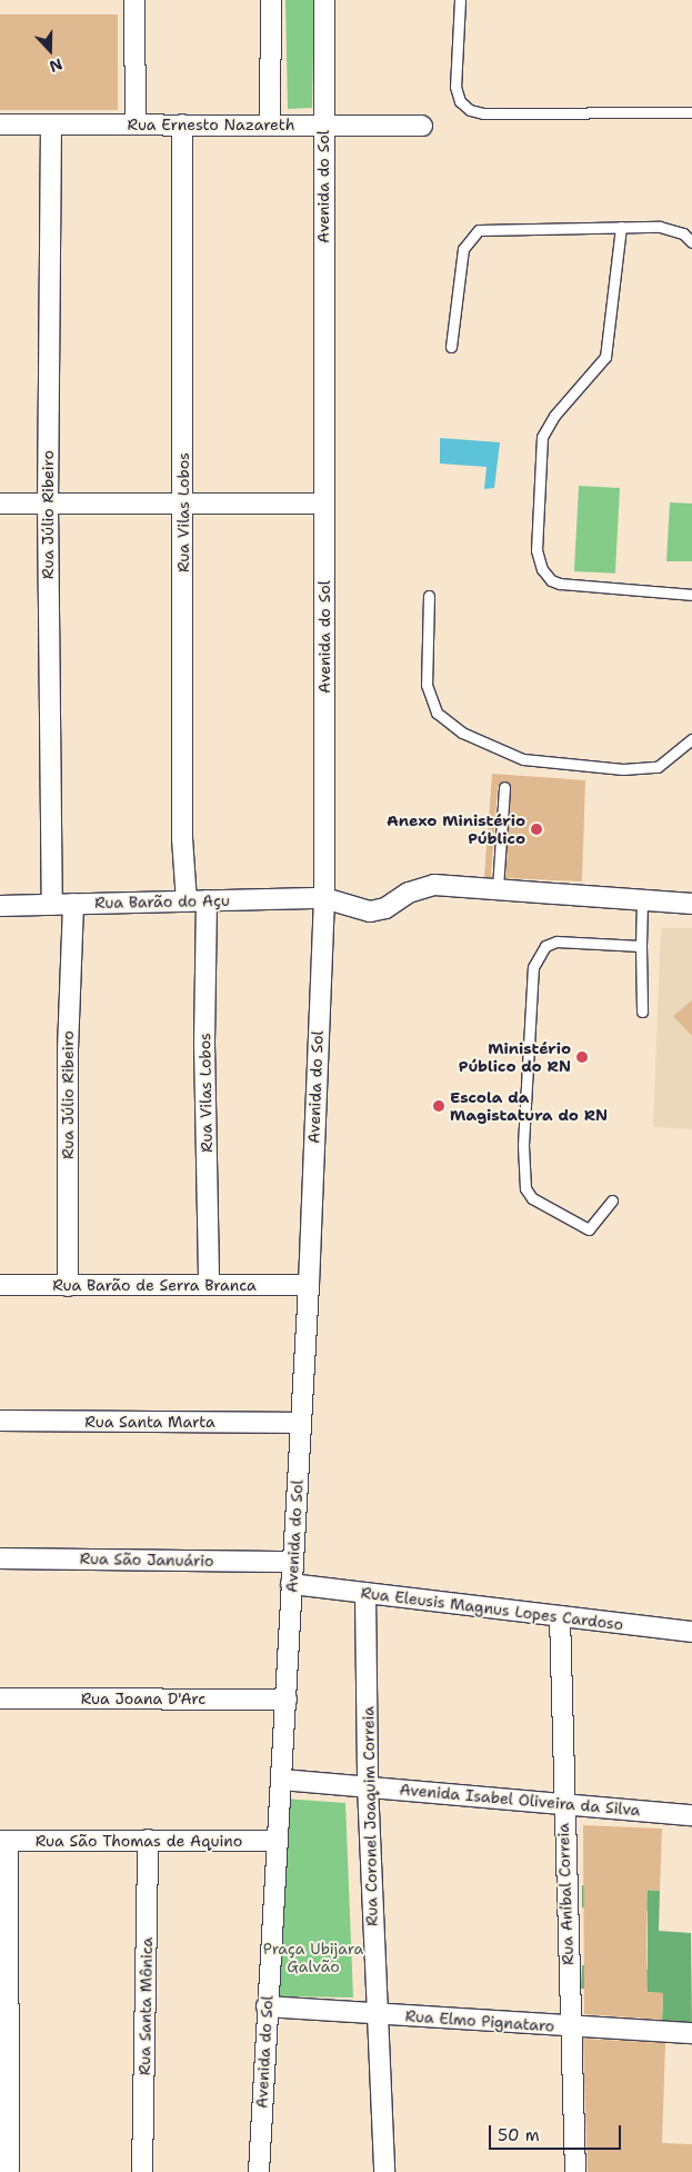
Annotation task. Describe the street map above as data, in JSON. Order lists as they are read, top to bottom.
{
  "streets": {
    "street": [
      "Rua Ernesto Nazareth",
      "Avenida do Sol",
      "Rua Vilas Lobos",
      "Rua Júlio Ribeiro",
      "Rua Barão do Açu",
      "Rua Barão de Serra Branca",
      "Rua Santa Marta",
      "Rua São Januário",
      "Rua Eleusis Magnus Lopes Cardoso",
      "Rua Joana D'Arc",
      "Avenida Isabel Oliveira da Silva",
      "Rua Coronel Joaquim Correia",
      "Rua São Thomas de Aquino",
      "Rua Aníbal Correia",
      "Rua Santa Mônica",
      "Rua Elmo Pignataro"
    ]
  },
  "crossings": [
    ["Rua Ernesto Nazareth", "Avenida do Sol"],
    ["Rua Ernesto Nazareth", "Rua Vilas Lobos"],
    ["Rua Ernesto Nazareth", "Rua Júlio Ribeiro"],
    ["Avenida do Sol", "Rua Barão do Açu"],
    ["Avenida do Sol", "Rua Barão de Serra Branca"],
    ["Avenida do Sol", "Rua Santa Marta"],
    ["Avenida do Sol", "Rua São Januário"],
    ["Avenida do Sol", "Rua Eleusis Magnus Lopes Cardoso"],
    ["Avenida do Sol", "Rua Joana D'Arc"],
    ["Avenida do Sol", "Avenida Isabel Oliveira da Silva"],
    ["Avenida do Sol", "Rua São Thomas de Aquino"],
    ["Avenida do Sol", "Rua Elmo Pignataro"],
    ["Rua Vilas Lobos", "Rua Barão do Açu"],
    ["Rua Vilas Lobos", "Rua Barão de Serra Branca"],
    ["Rua Júlio Ribeiro", "Rua Barão do Açu"],
    ["Rua Júlio Ribeiro", "Rua Barão de Serra Branca"],
    ["Rua Eleusis Magnus Lopes Cardoso", "Rua Coronel Joaquim Correia"],
    ["Rua Eleusis Magnus Lopes Cardoso", "Rua Aníbal Correia"],
    ["Avenida Isabel Oliveira da Silva", "Rua Coronel Joaquim Correia"],
    ["Avenida Isabel Oliveira da Silva", "Rua Aníbal Correia"],
    ["Rua Coronel Joaquim Correia", "Rua Elmo Pignataro"],
    ["Rua São Thomas de Aquino", "Rua Santa Mônica"],
    ["Rua Aníbal Correia", "Rua Elmo Pignataro"]
  ],
  "parks": ["Praça Ubijara Galvão"],
  "places": ["Anexo Ministério Público", "Ministério Público do RN", "Escola da Magistatura do RN"],
  "scale_bar": "50 m",
  "north": "bottom"
}
